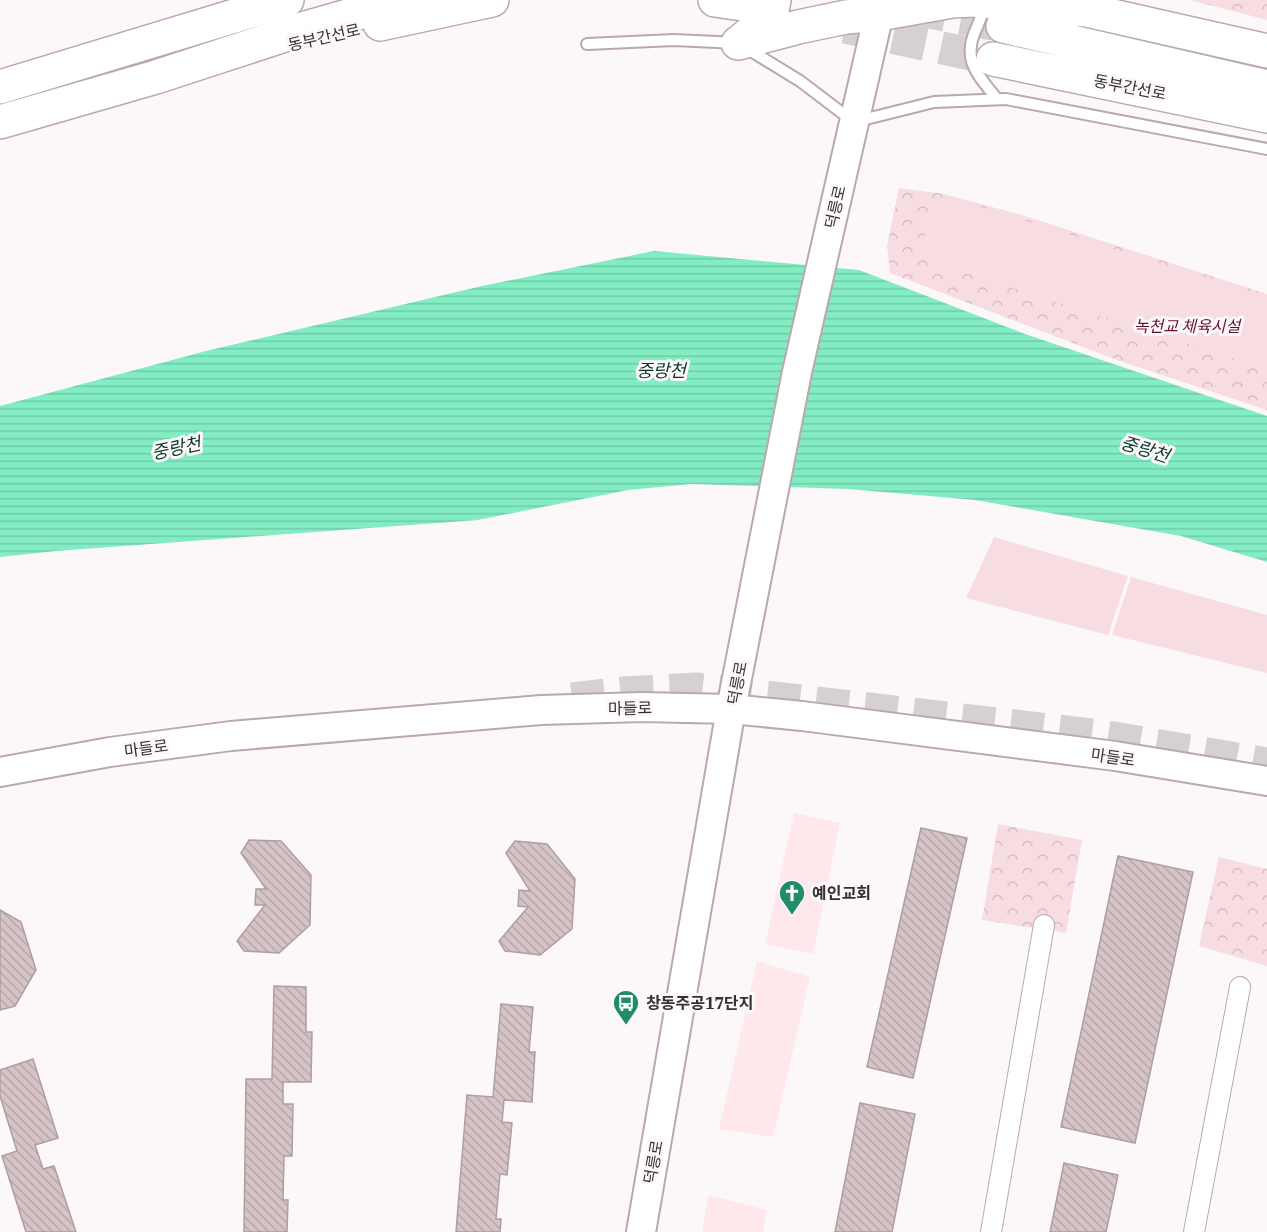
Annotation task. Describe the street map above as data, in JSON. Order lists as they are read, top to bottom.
{
  "streets": {
    "highway": ["동부간선로"],
    "main road": ["덕릉로", "마들로"]
  },
  "crossings": [
    ["덕릉로", "마들로"]
  ],
  "water": ["중랑천"],
  "parks": ["녹천교 체육시설"],
  "places": {
    "church": ["예인교회"],
    "bus stop": ["창동주공17단지"]
  }
}
